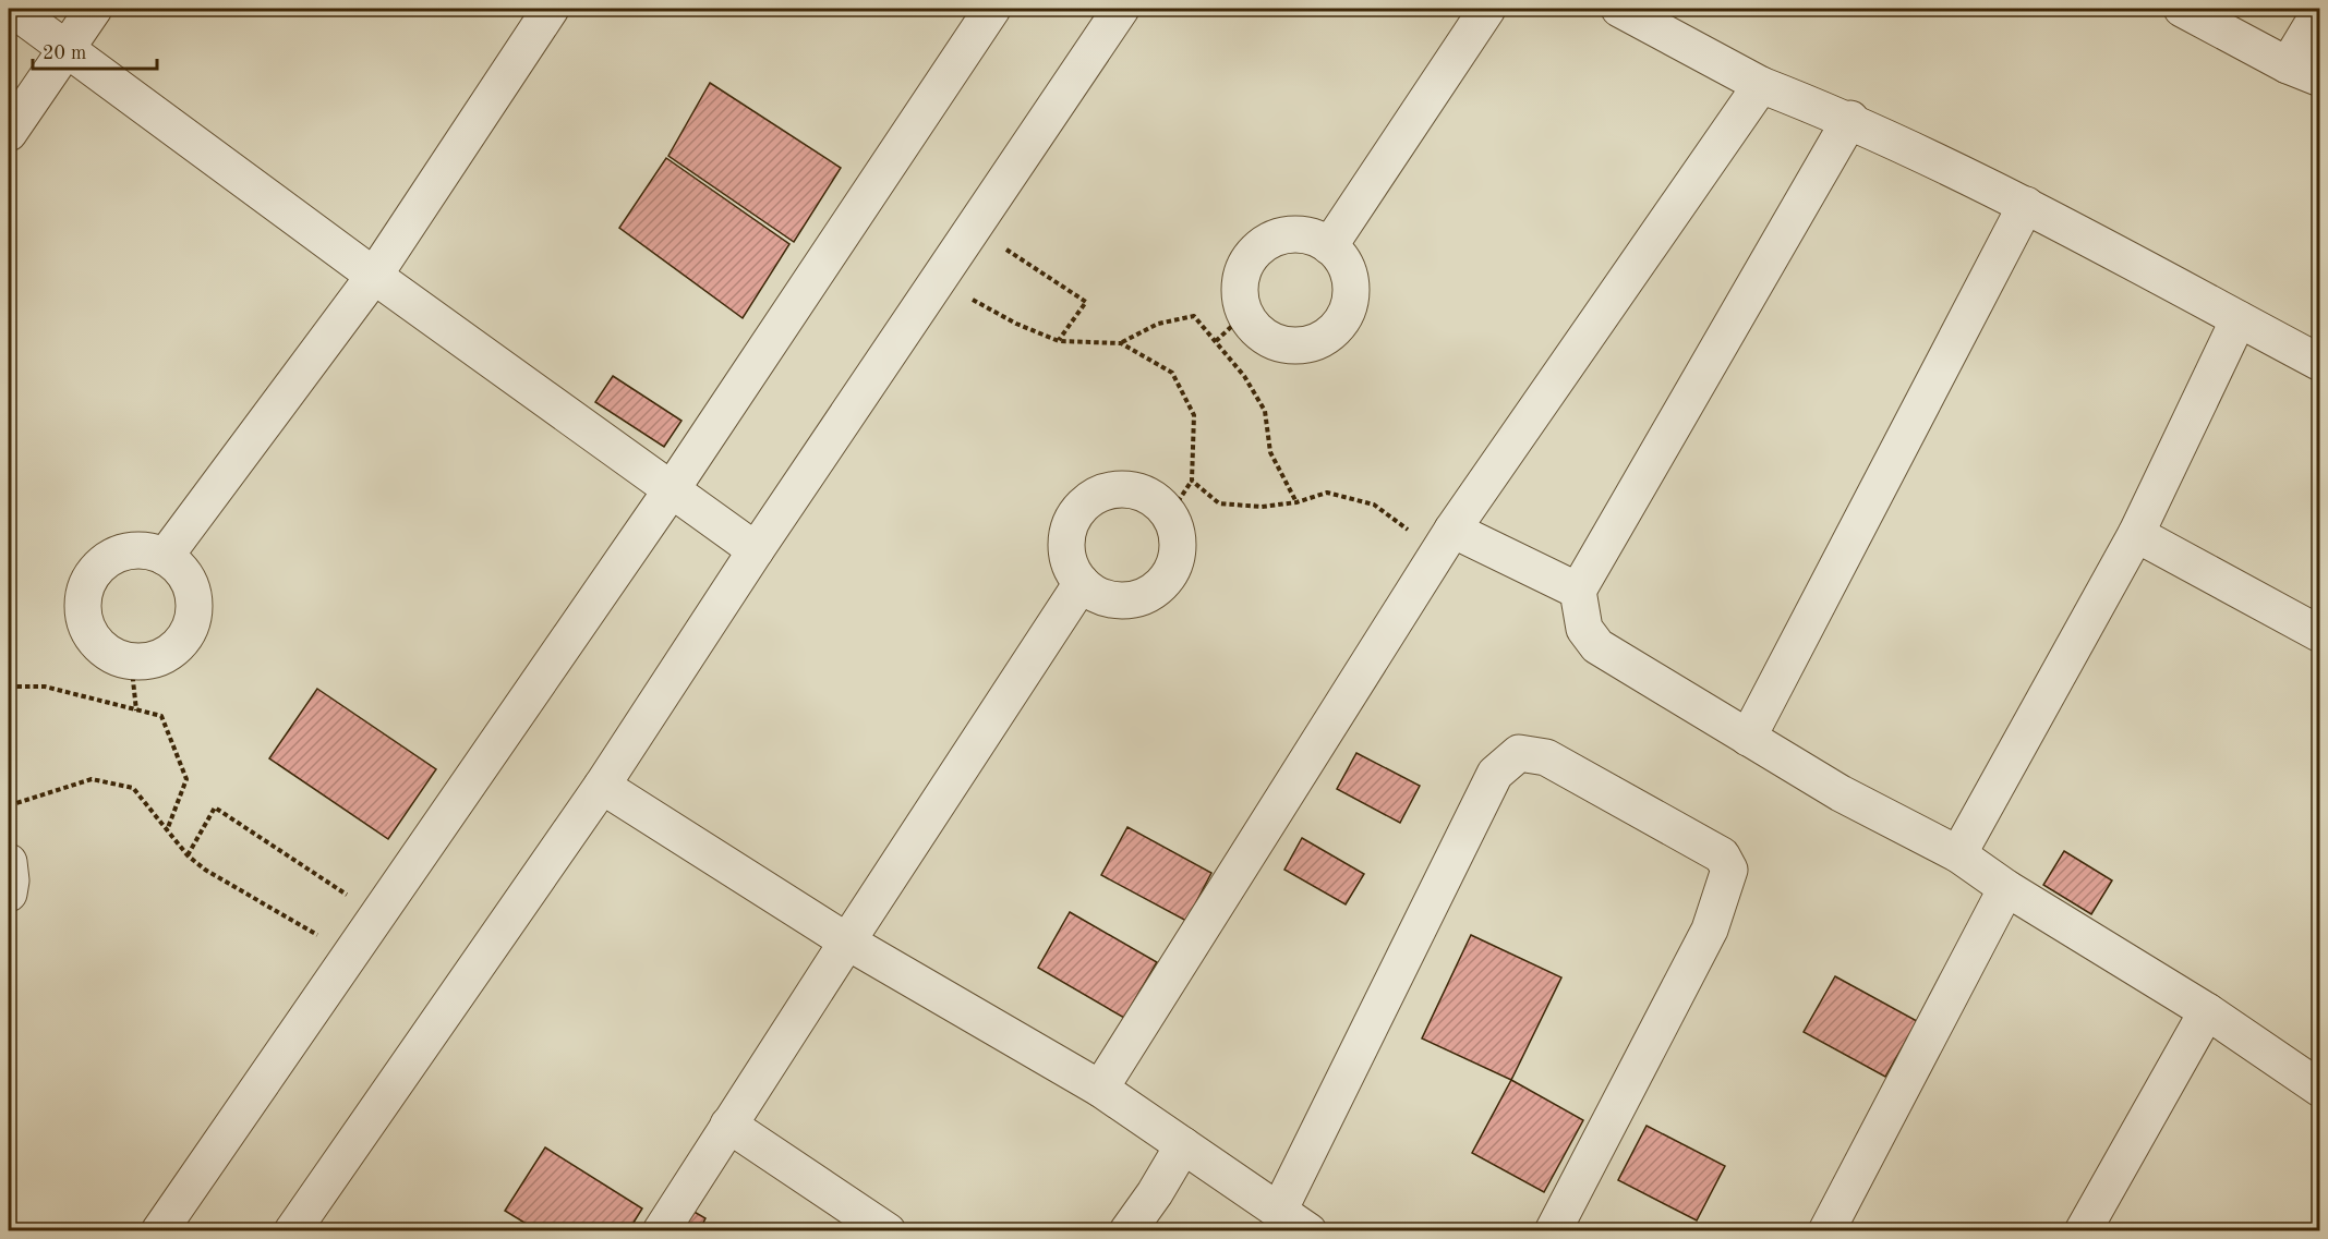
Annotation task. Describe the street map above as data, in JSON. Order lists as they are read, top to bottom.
{
  "scale_bar": "20 m"
}
